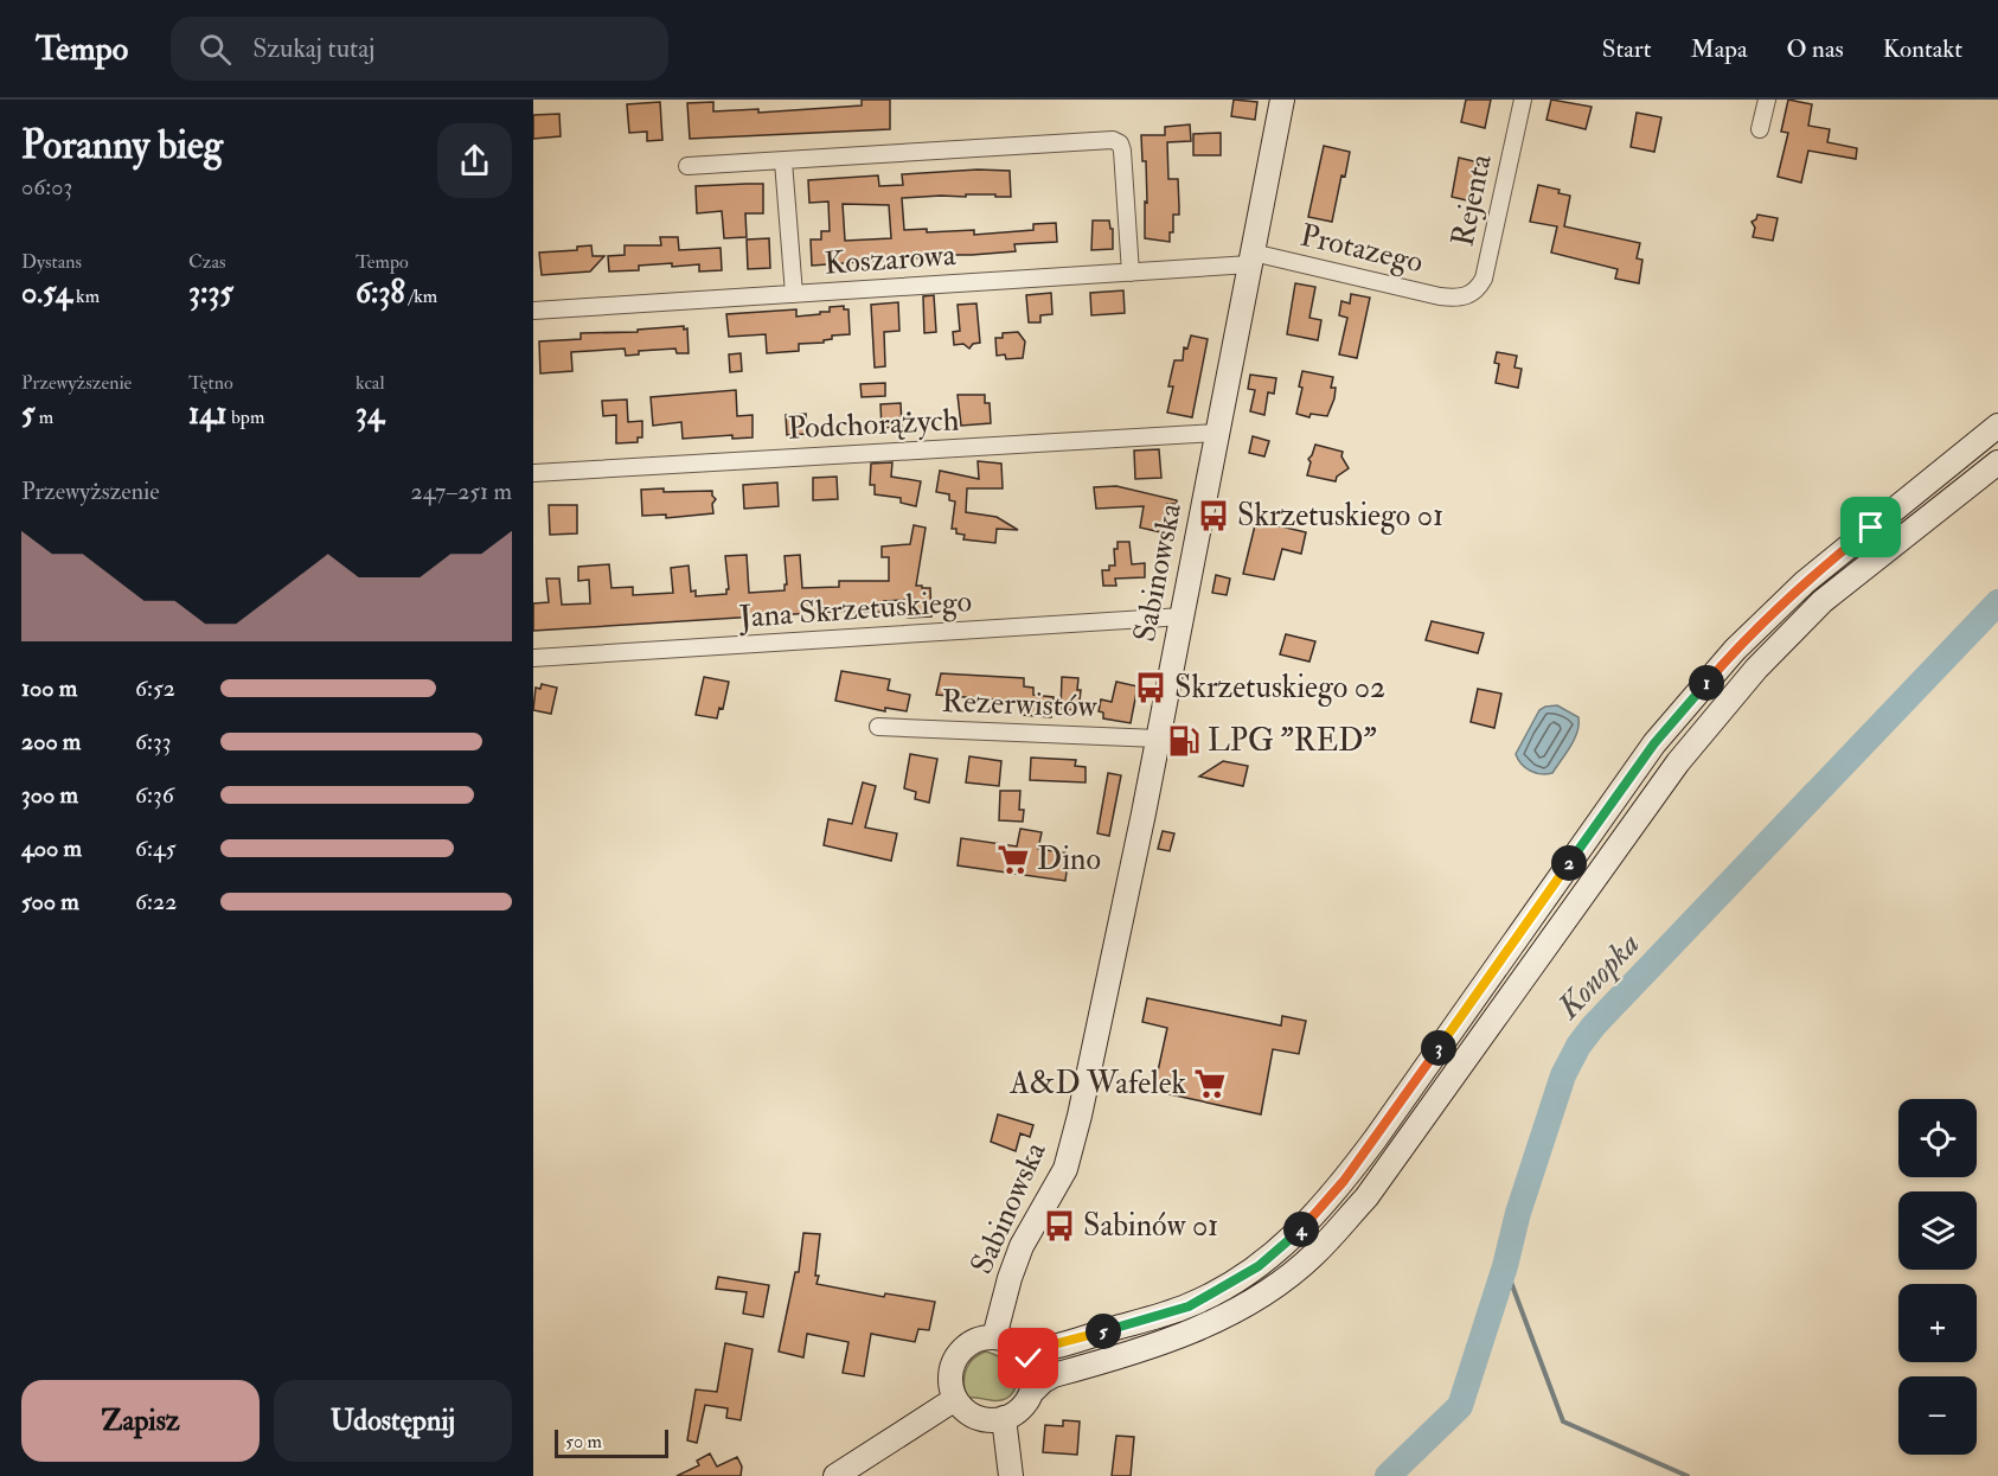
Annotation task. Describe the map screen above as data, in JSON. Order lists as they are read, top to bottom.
{
  "streets": {
    "main road": ["Sabinowska"],
    "street": [
      "Rejenta",
      "Protazego",
      "Koszarowa",
      "Podchorążych",
      "Jana Skrzetuskiego",
      "Rezerwistów"
    ]
  },
  "crossings": [
    ["Rejenta", "Protazego"],
    ["Protazego", "Koszarowa"],
    ["Protazego", "Sabinowska"],
    ["Koszarowa", "Sabinowska"],
    ["Podchorążych", "Sabinowska"],
    ["Sabinowska", "Jana Skrzetuskiego"],
    ["Sabinowska", "Rezerwistów"]
  ],
  "water": ["Konopka"],
  "places": {
    "bus stop": ["Skrzetuskiego 01", "Skrzetuskiego 02", "Sabinów 01"],
    "fuel station": ["LPG \"RED\""],
    "supermarket": ["Dino", "A&D Wafelek"]
  },
  "scale_bar": "50 m",
  "page": {
    "header": "Tempo",
    "search": "Szukaj tutaj",
    "nav": [
      "Start",
      "Mapa",
      "O nas",
      "Kontakt"
    ],
    "heading": ["Poranny bieg", "06:03"],
    "stats": [
      ["Dystans", "0.54 km"],
      ["Czas", "3:35"],
      ["Tempo", "6:38 /km"],
      ["Przewyższenie", "5 m"],
      ["Tętno", "141 bpm"],
      ["kcal", "34"]
    ],
    "chart": ["Przewyższenie", "247–251 m"],
    "list": [
      {
        "name": "100 m",
        "note": "6:52"
      },
      {
        "name": "200 m",
        "note": "6:33"
      },
      {
        "name": "300 m",
        "note": "6:36"
      },
      {
        "name": "400 m",
        "note": "6:45"
      },
      {
        "name": "500 m",
        "note": "6:22"
      }
    ],
    "pins": [
      "1",
      "2",
      "3",
      "4",
      "5"
    ],
    "map_buttons": ["+", "−"],
    "buttons": ["Zapisz", "Udostępnij"],
    "scale": "50 m"
  }
}
